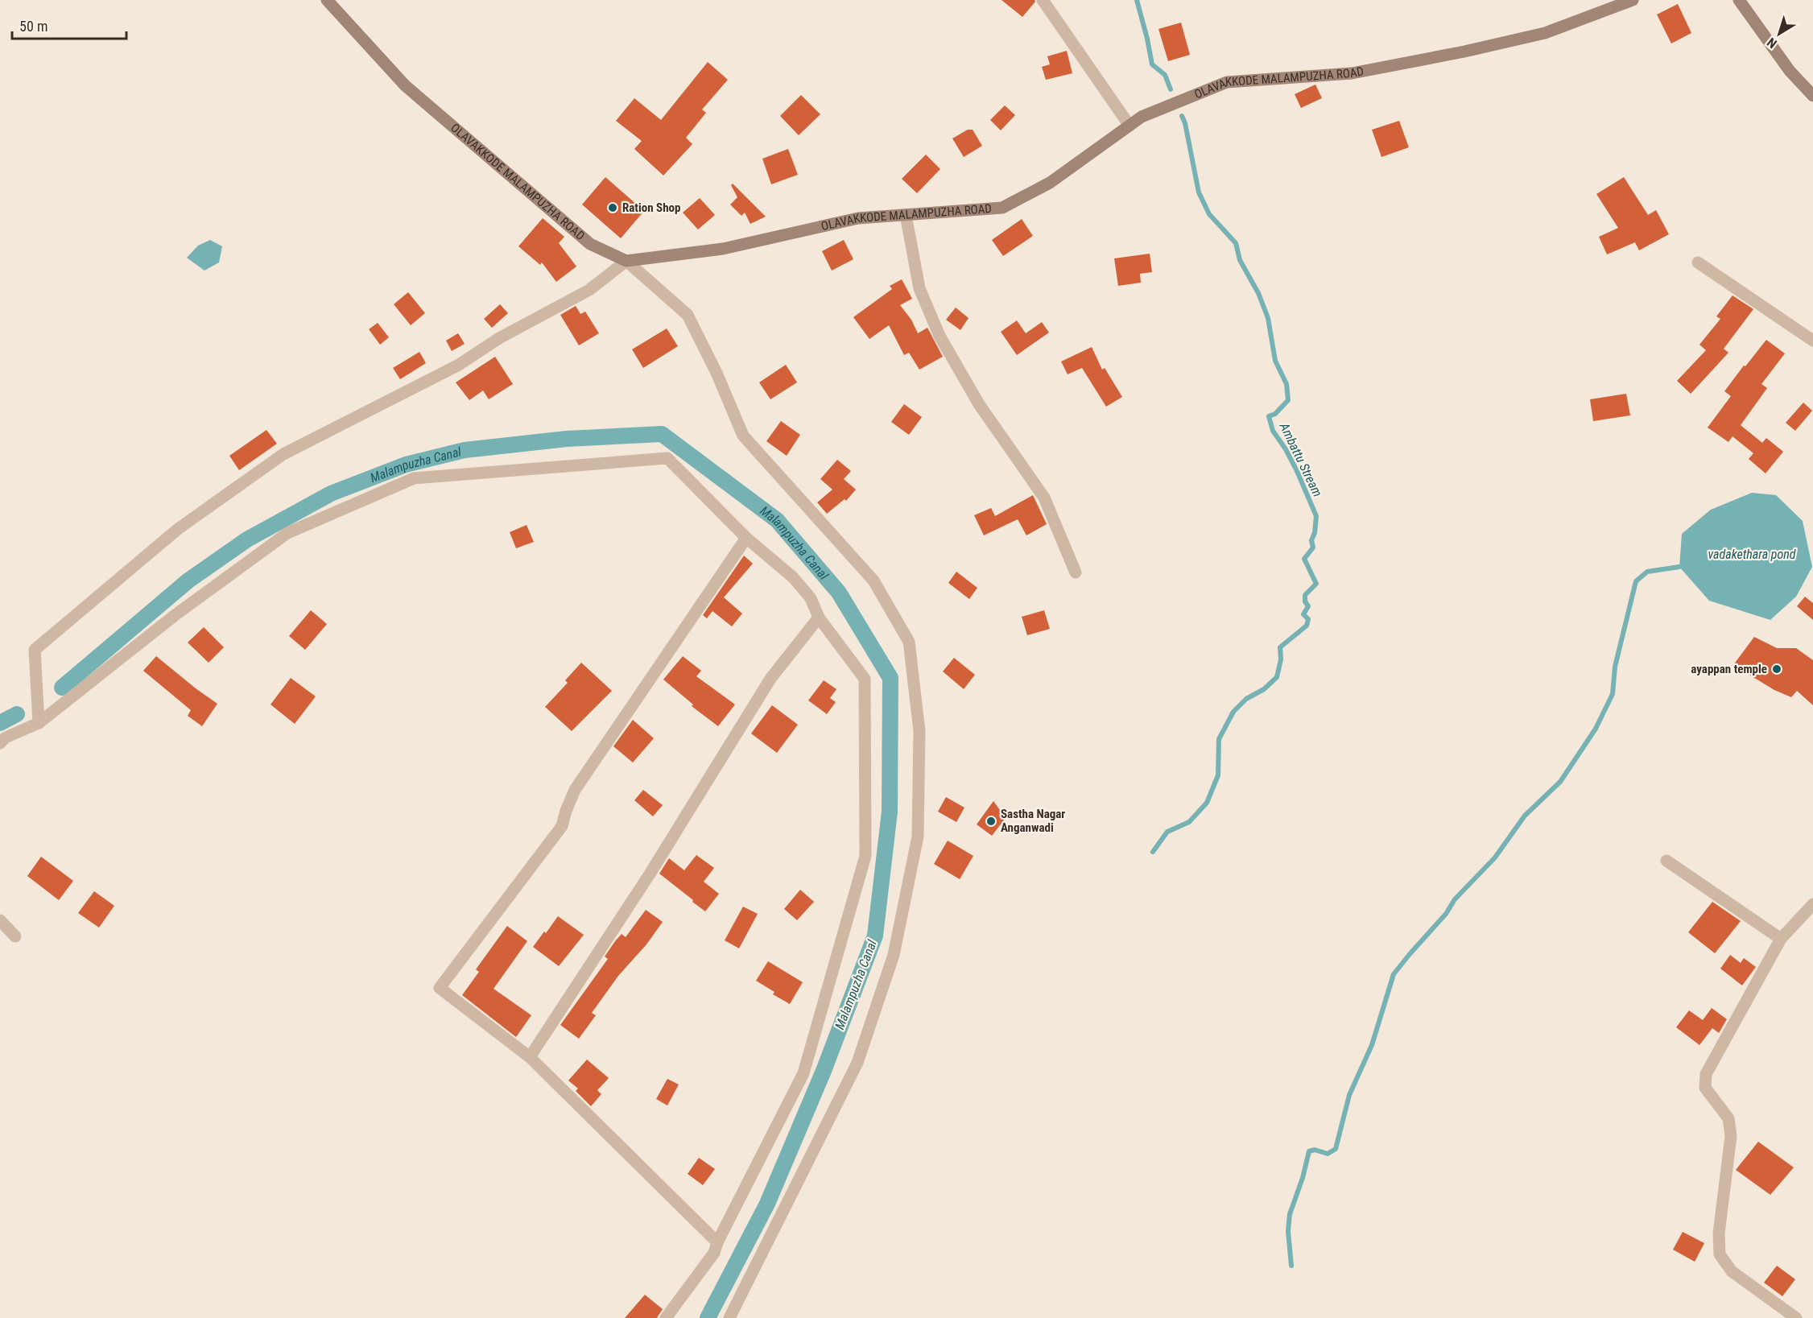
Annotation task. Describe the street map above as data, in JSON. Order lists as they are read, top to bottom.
{
  "streets": {
    "main road": ["OLAVAKKODE MALAMPUZHA ROAD"]
  },
  "water": ["Ambattu Stream", "Malampuzha Canal", "vadakethara pond"],
  "places": ["Ration Shop", "ayappan temple", "Sastha Nagar Anganwadi"],
  "scale_bar": "50 m",
  "north": "bottom left"
}
